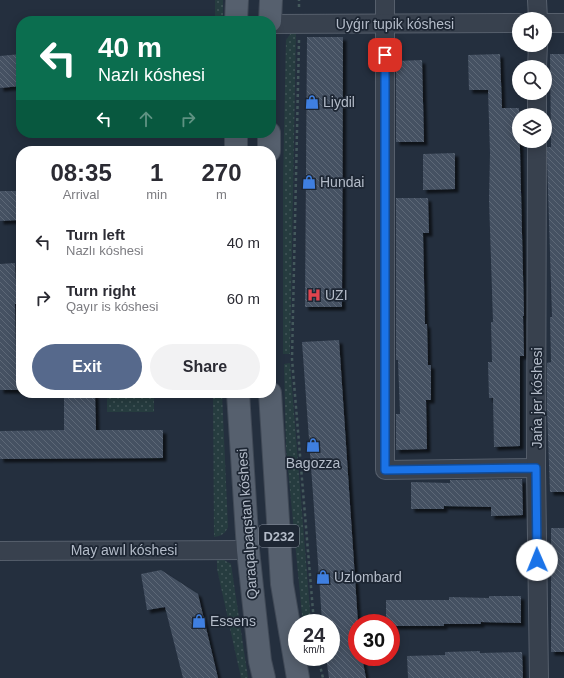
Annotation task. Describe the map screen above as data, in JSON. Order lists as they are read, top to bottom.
{
  "streets": {
    "main road": ["Qaraqalpaqstan kóshesi", "D232"],
    "street": ["Uyǵır tupik kóshesi", "Jańa jer kóshesi", "May awıl kóshesi"]
  },
  "crossings": [
    ["Qaraqalpaqstan kóshesi", "May awıl kóshesi"]
  ],
  "places": {
    "shop": [
      "Liydil",
      "Hundai",
      "Bagozza",
      "Uzlombard",
      "Essens"
    ],
    "hospital": ["UZI"]
  },
  "page": {
    "turn": ["40 m", "Nazlı kóshesi"],
    "eta": [
      "08:35",
      "Arrival",
      "1",
      "min",
      "270",
      "m"
    ],
    "list": [
      {
        "name": "Turn left",
        "note": "Nazlı kóshesi",
        "value": "40 m"
      },
      {
        "name": "Turn right",
        "note": "Qayır is kóshesi",
        "value": "60 m"
      }
    ],
    "buttons": ["Exit", "Share"],
    "speed": "24 km/h",
    "limit": "30"
  }
}
